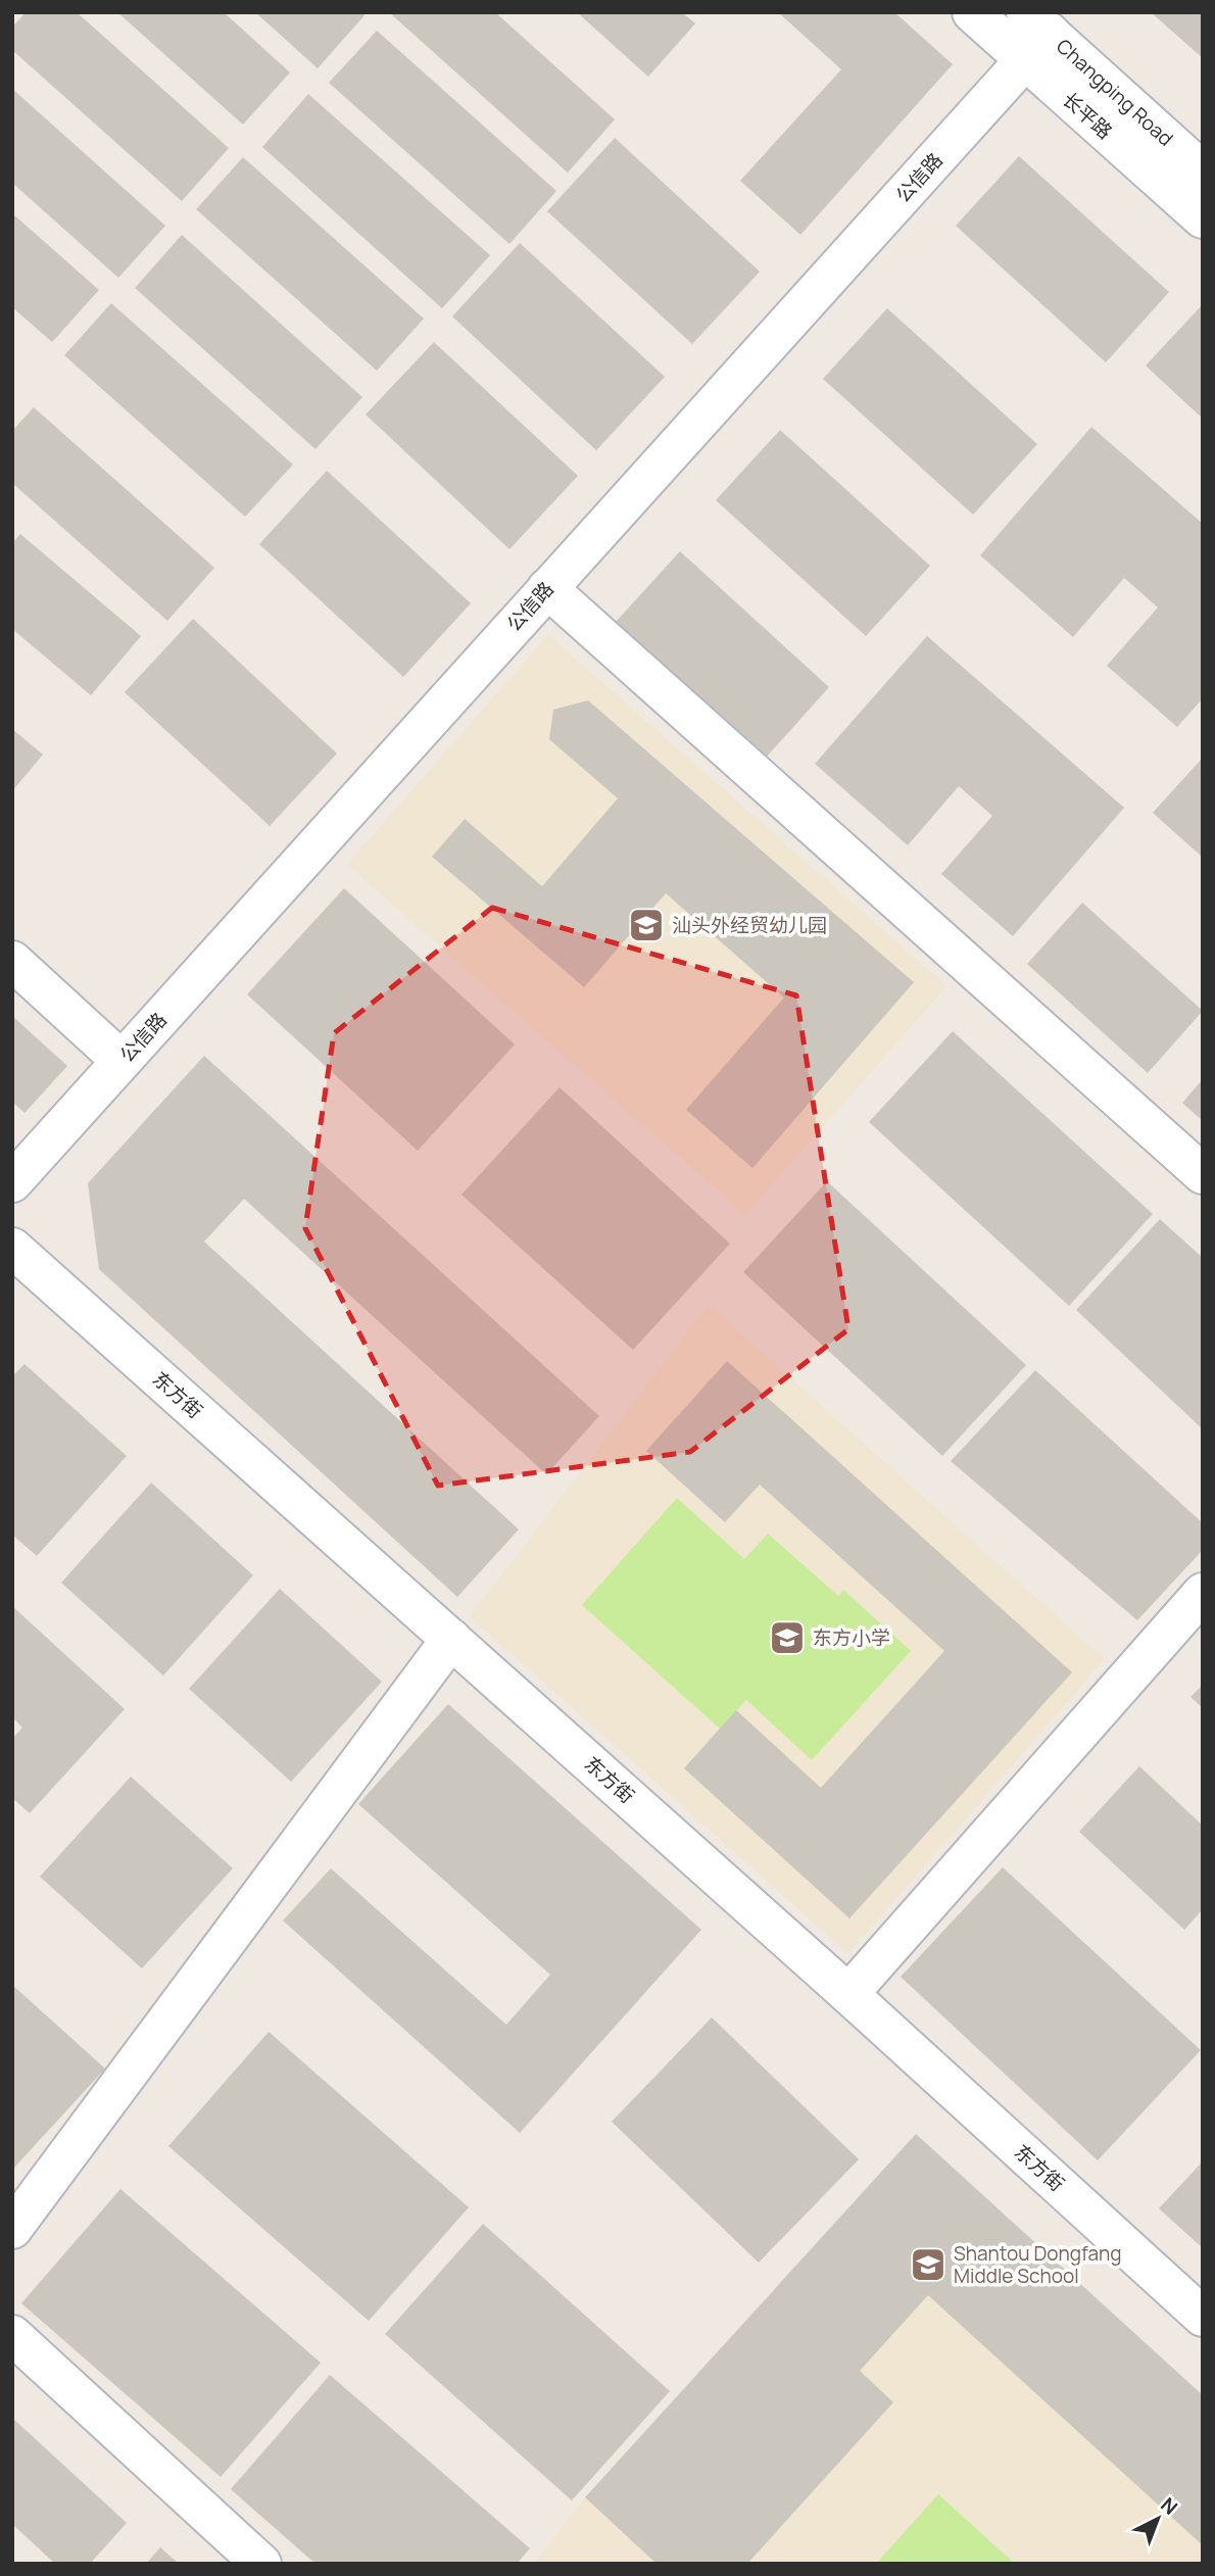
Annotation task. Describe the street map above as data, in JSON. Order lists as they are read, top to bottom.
{
  "streets": {
    "street": [
      "Changping Road",
      "长平路",
      "公信路",
      "东方街"
    ]
  },
  "crossings": [
    ["Changping Road", "长平路"],
    ["Changping Road", "公信路"],
    ["长平路", "公信路"]
  ],
  "places": {
    "school or university": ["汕头外经贸幼儿园", "东方小学", "Shantou Dongfang Middle School"]
  },
  "north": "top right"
}
